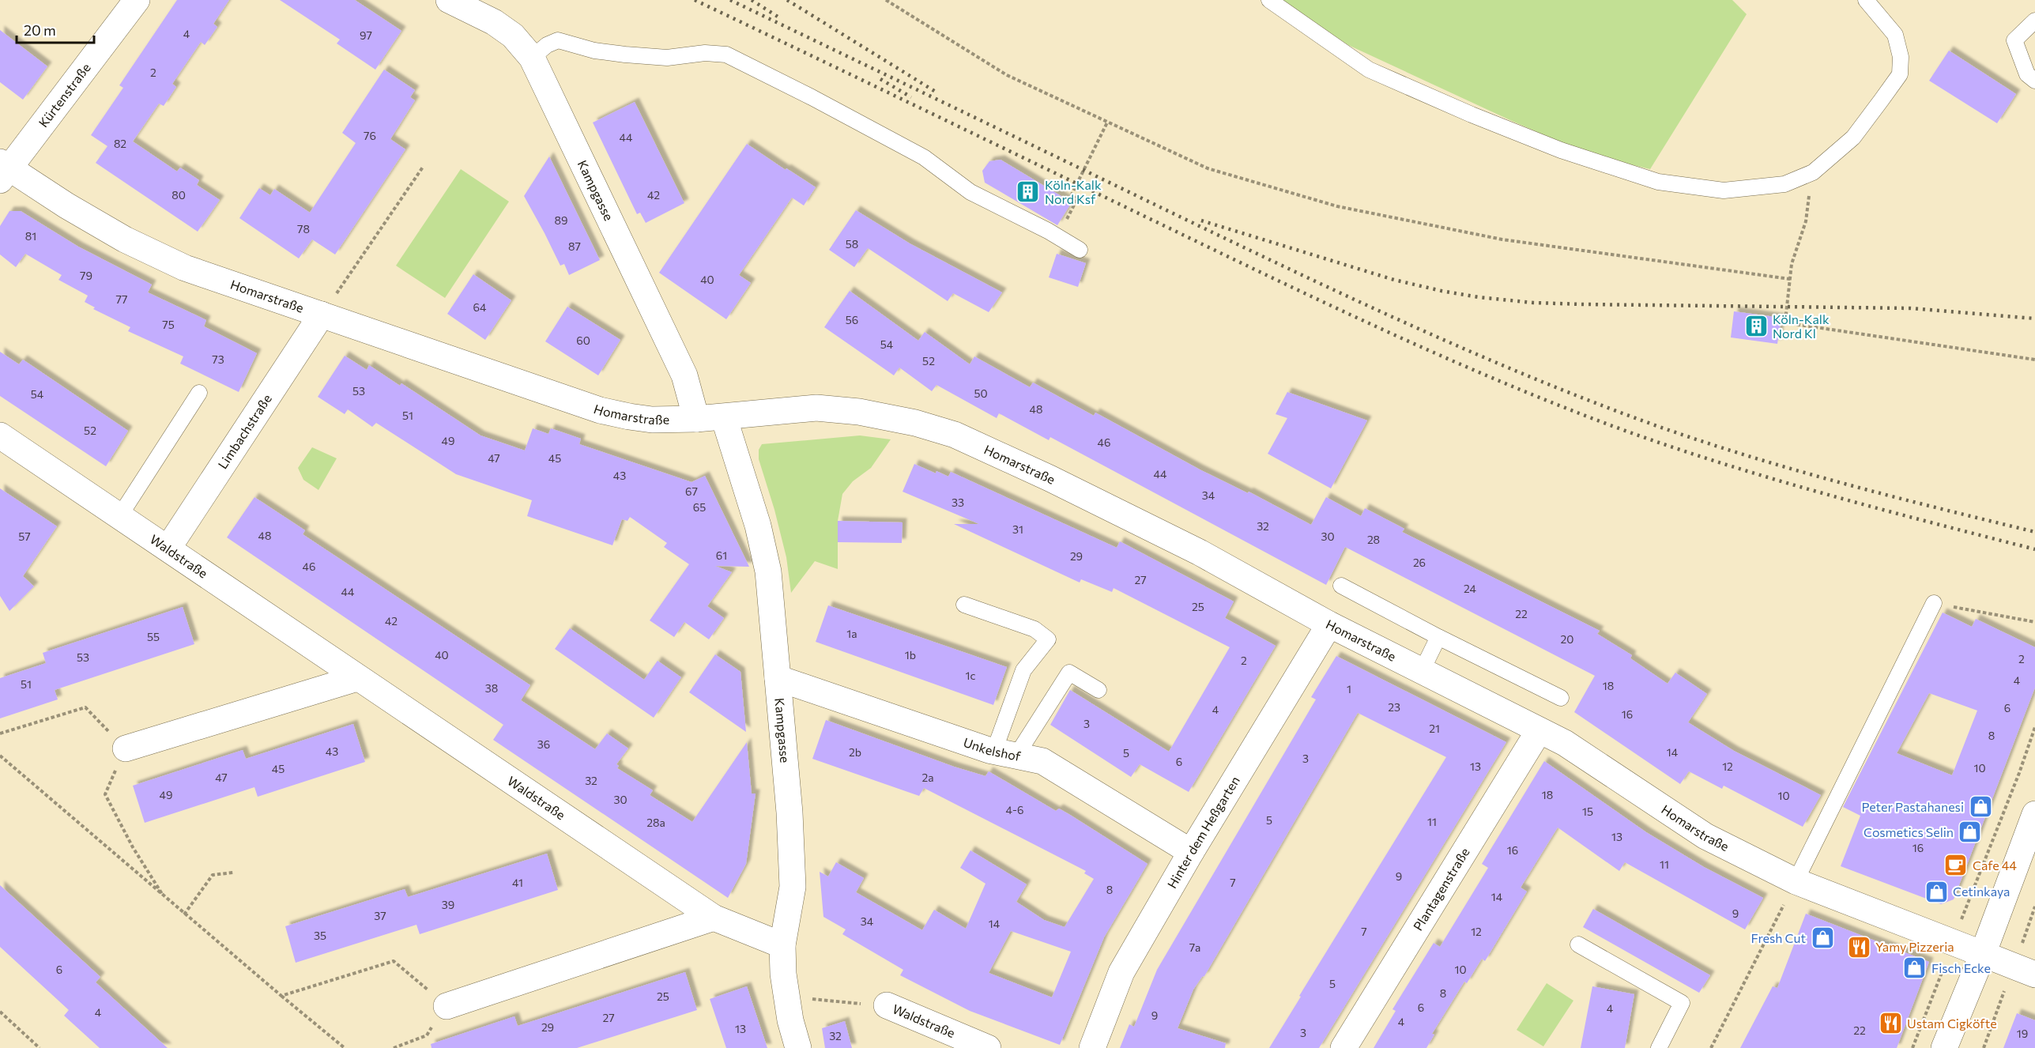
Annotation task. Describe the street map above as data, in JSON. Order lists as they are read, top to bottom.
{
  "streets": {
    "street": [
      "Kürtenstraße",
      "Kampgasse",
      "Homarstraße",
      "Limbachstraße",
      "Waldstraße",
      "Unkelshof",
      "Hinter dem Heßgarten",
      "Plantagenstraße"
    ]
  },
  "crossings": [
    ["Kürtenstraße", "Homarstraße"],
    ["Kampgasse", "Homarstraße"],
    ["Kampgasse", "Waldstraße"],
    ["Kampgasse", "Unkelshof"],
    ["Homarstraße", "Limbachstraße"],
    ["Homarstraße", "Hinter dem Heßgarten"],
    ["Homarstraße", "Plantagenstraße"],
    ["Limbachstraße", "Waldstraße"],
    ["Unkelshof", "Hinter dem Heßgarten"]
  ],
  "places": {
    "building": ["Köln-Kalk Nord Ksf", "Köln-Kalk Nord Kl"],
    "shop": [
      "Peter Pastahanesi",
      "Cosmetics Selin",
      "Cetinkaya",
      "Fresh Cut",
      "Fisch Ecke"
    ],
    "cafe": ["Cafe 44"],
    "restaurant": ["Yamy Pizzeria", "Ustam Cigköfte"]
  },
  "house_numbers": [
    "4",
    "97",
    "2",
    "76",
    "44",
    "82",
    "80",
    "42",
    "89",
    "78",
    "81",
    "58",
    "87",
    "79",
    "40",
    "77",
    "64",
    "56",
    "75",
    "60",
    "54",
    "73",
    "52",
    "53",
    "50",
    "54",
    "48",
    "51",
    "52",
    "49",
    "46",
    "47",
    "45",
    "44",
    "43",
    "67",
    "34",
    "33",
    "65",
    "32",
    "31",
    "48",
    "57",
    "30",
    "28",
    "61",
    "29",
    "26",
    "46",
    "27",
    "24",
    "44",
    "25",
    "22",
    "42",
    "1a",
    "55",
    "20",
    "40",
    "1b",
    "53",
    "2",
    "2",
    "1c",
    "4",
    "51",
    "18",
    "38",
    "1",
    "23",
    "6",
    "4",
    "16",
    "3",
    "21",
    "8",
    "36",
    "43",
    "2b",
    "14",
    "5",
    "3",
    "6",
    "13",
    "12",
    "10",
    "45",
    "47",
    "2a",
    "32",
    "49",
    "18",
    "10",
    "30",
    "4-6",
    "15",
    "5",
    "11",
    "28a",
    "13",
    "16",
    "16",
    "11",
    "9",
    "41",
    "7",
    "8",
    "14",
    "39",
    "9",
    "37",
    "34",
    "14",
    "7",
    "12",
    "35",
    "7a",
    "6",
    "10",
    "5",
    "8",
    "25",
    "6",
    "4",
    "4",
    "9",
    "27",
    "4",
    "29",
    "13",
    "22",
    "3",
    "19",
    "32"
  ],
  "scale_bar": "20 m"
}
